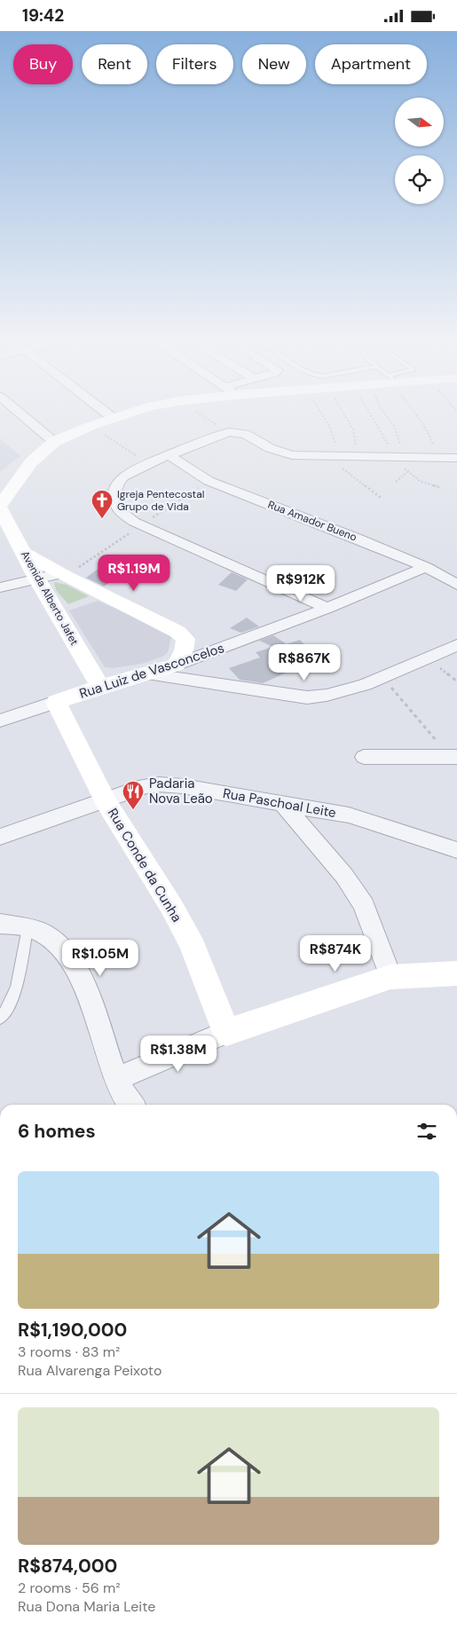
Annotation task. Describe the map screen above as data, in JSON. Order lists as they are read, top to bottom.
{
  "streets": {
    "street": [
      "Rua Amador Bueno",
      "Avenida Alberto Jafet",
      "Rua Luiz de Vasconcelos",
      "Rua Paschoal Leite",
      "Rua Conde da Cunha"
    ]
  },
  "crossings": [
    ["Rua Amador Bueno", "Rua Luiz de Vasconcelos"],
    ["Avenida Alberto Jafet", "Rua Luiz de Vasconcelos"],
    ["Rua Luiz de Vasconcelos", "Rua Conde da Cunha"],
    ["Rua Paschoal Leite", "Rua Conde da Cunha"]
  ],
  "places": {
    "church": ["Igreja Pentecostal Grupo de Vida"],
    "restaurant": ["Padaria Nova Leão"]
  },
  "north": "right",
  "page": {
    "status": "19:42",
    "chip": [
      "Buy",
      "Rent",
      "Filters",
      "New",
      "Apartment"
    ],
    "price": [
      "R$1.19M",
      "R$912K",
      "R$867K",
      "R$874K",
      "R$1.05M",
      "R$1.38M"
    ],
    "heading": "6 homes",
    "list": [
      {
        "name": "R$1,190,000",
        "note": "3 rooms · 83 m² · Rua Alvarenga Peixoto"
      },
      {
        "name": "R$874,000",
        "note": "2 rooms · 56 m² · Rua Dona Maria Leite"
      }
    ]
  }
}
